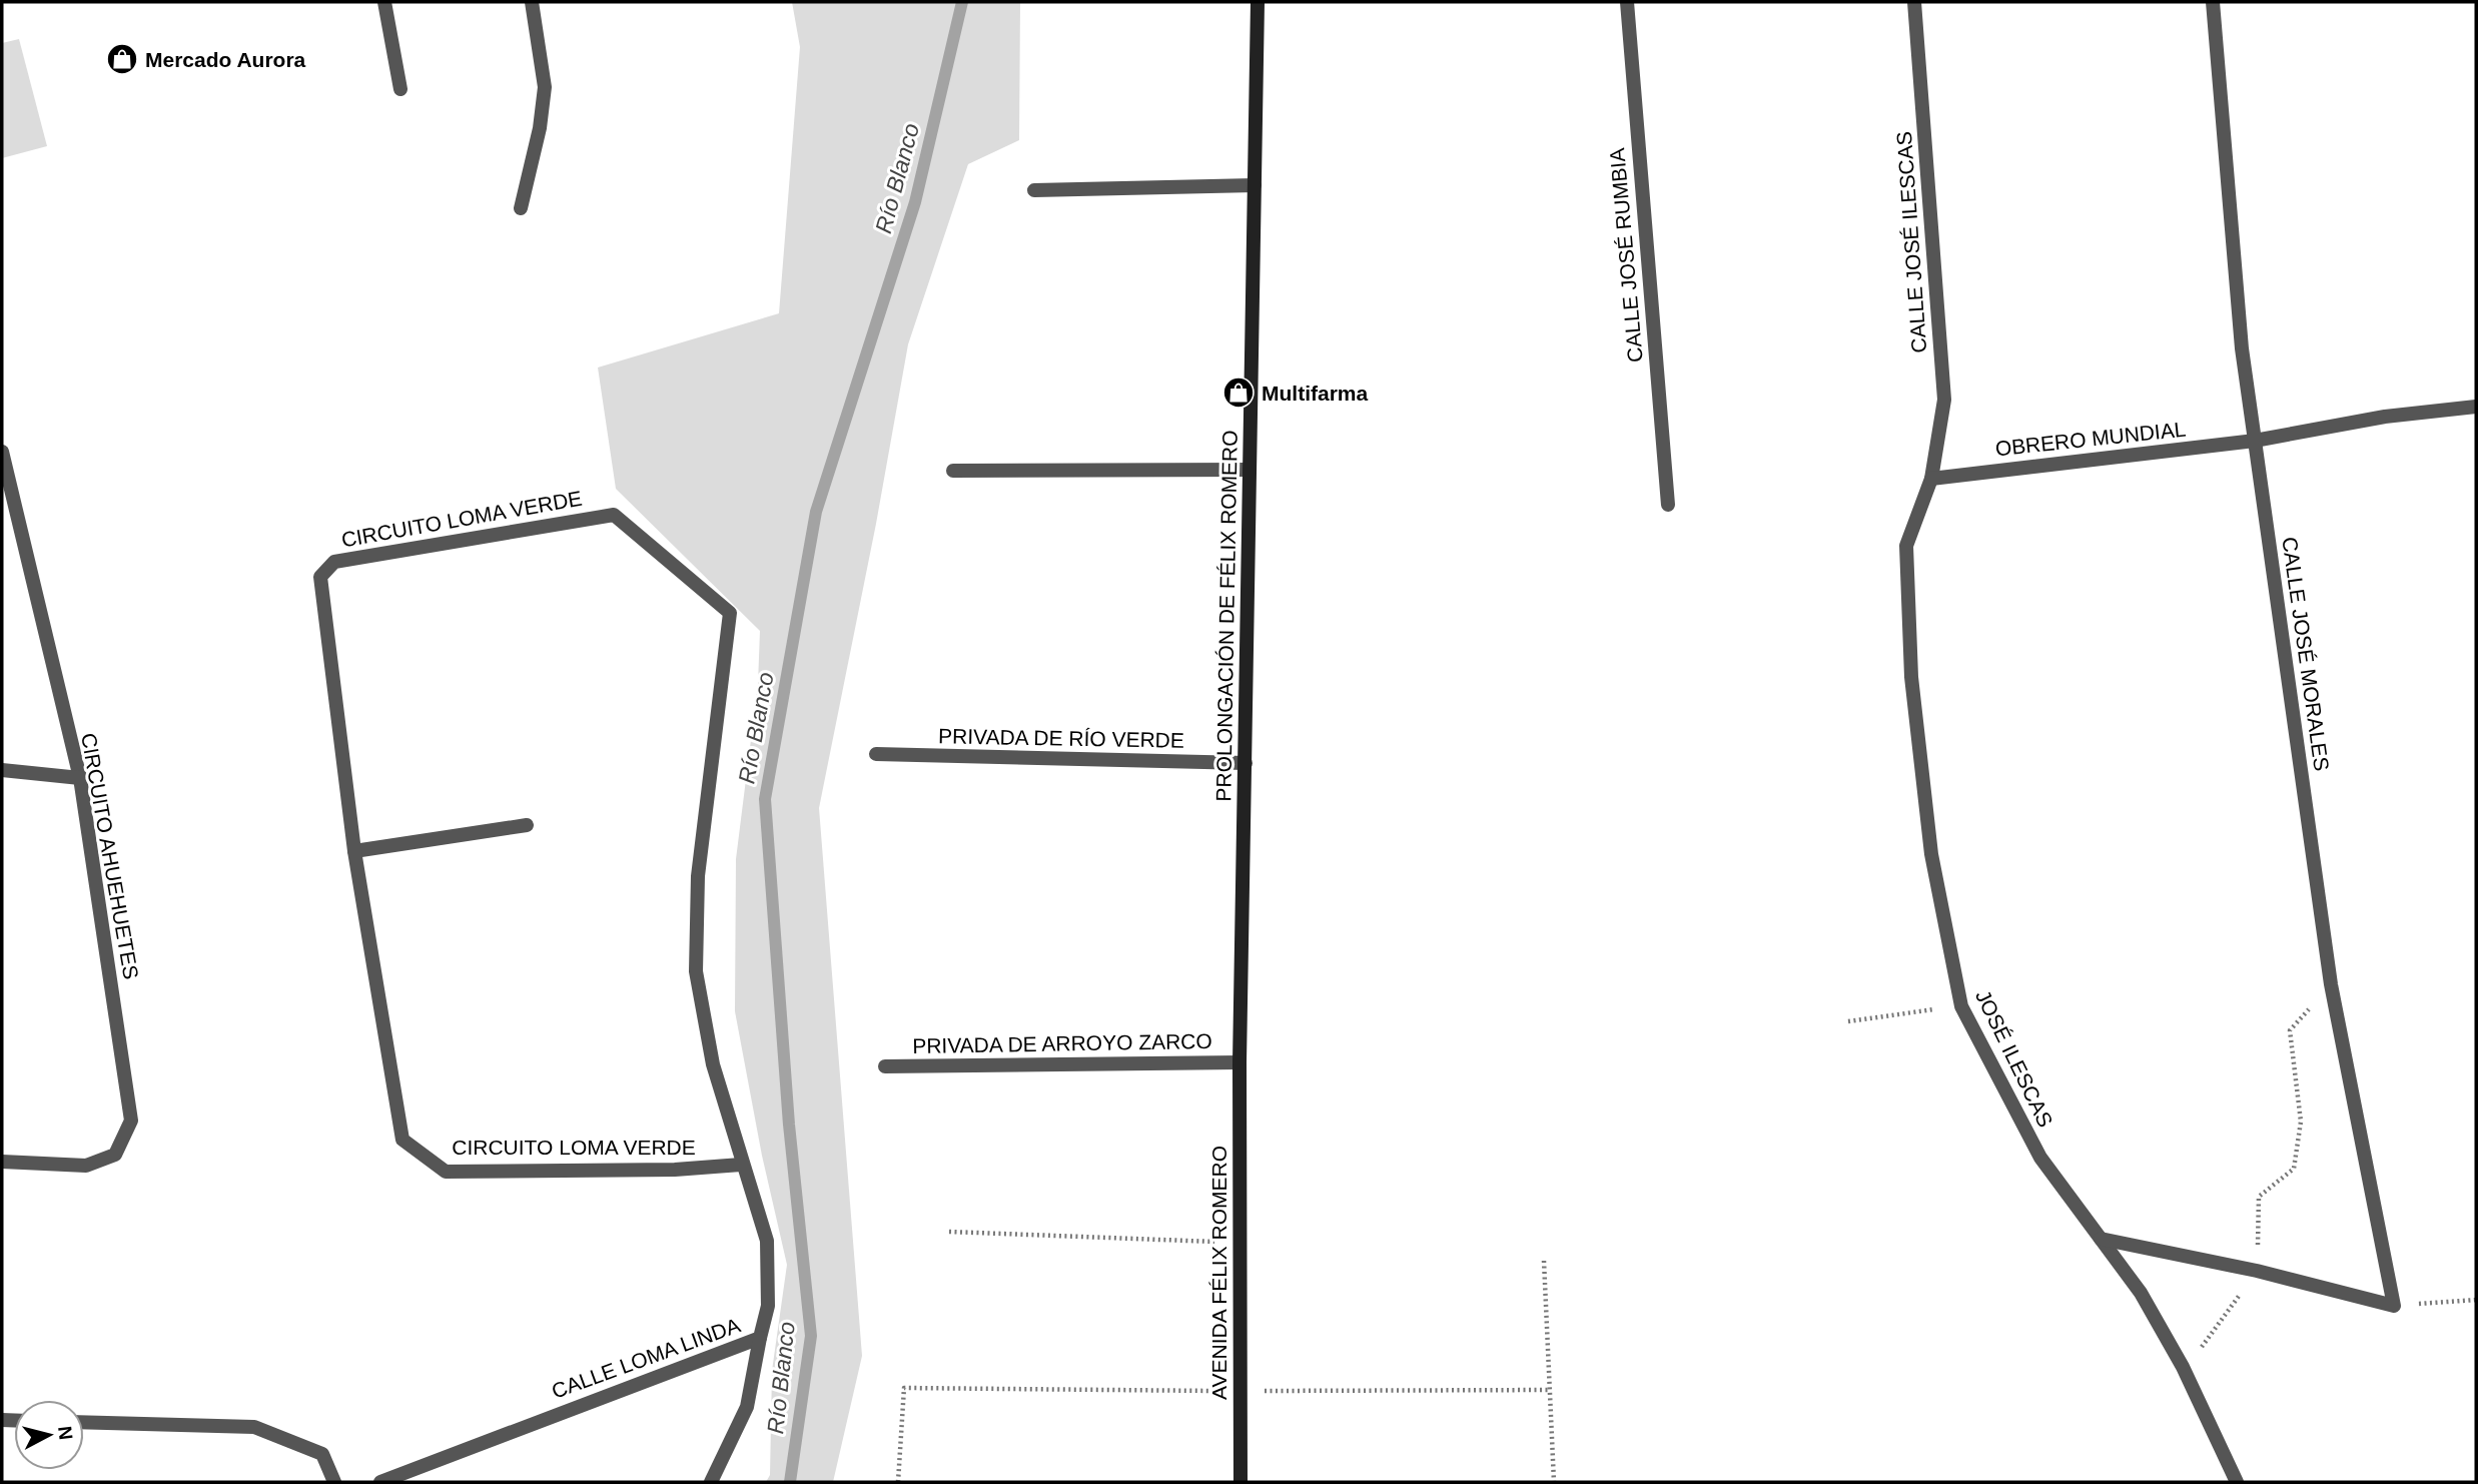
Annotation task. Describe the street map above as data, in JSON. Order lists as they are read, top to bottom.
{
  "streets": {
    "main road": ["PROLONGACIÓN DE FÉLIX ROMERO", "AVENIDA FÉLIX ROMERO"],
    "street": [
      "CALLE JOSÉ ILESCAS",
      "CALLE JOSÉ RUMBIA",
      "OBRERO MUNDIAL",
      "CIRCUITO LOMA VERDE",
      "CALLE JOSÉ MORALES",
      "PRIVADA DE RÍO VERDE",
      "CIRCUITO AHUEHUETES",
      "PRIVADA DE ARROYO ZARCO",
      "JOSÉ ILESCAS",
      "CALLE LOMA LINDA"
    ]
  },
  "crossings": [
    ["CALLE JOSÉ ILESCAS", "OBRERO MUNDIAL"],
    ["CALLE JOSÉ ILESCAS", "JOSÉ ILESCAS"],
    ["OBRERO MUNDIAL", "CALLE JOSÉ MORALES"],
    ["OBRERO MUNDIAL", "JOSÉ ILESCAS"],
    ["CIRCUITO LOMA VERDE", "CALLE LOMA LINDA"],
    ["PROLONGACIÓN DE FÉLIX ROMERO", "PRIVADA DE RÍO VERDE"],
    ["PROLONGACIÓN DE FÉLIX ROMERO", "PRIVADA DE ARROYO ZARCO"],
    ["PROLONGACIÓN DE FÉLIX ROMERO", "AVENIDA FÉLIX ROMERO"],
    ["PRIVADA DE ARROYO ZARCO", "AVENIDA FÉLIX ROMERO"]
  ],
  "water": ["Río Blanco"],
  "places": {
    "shop": ["Mercado Aurora", "Multifarma"]
  },
  "north": "right"
}
